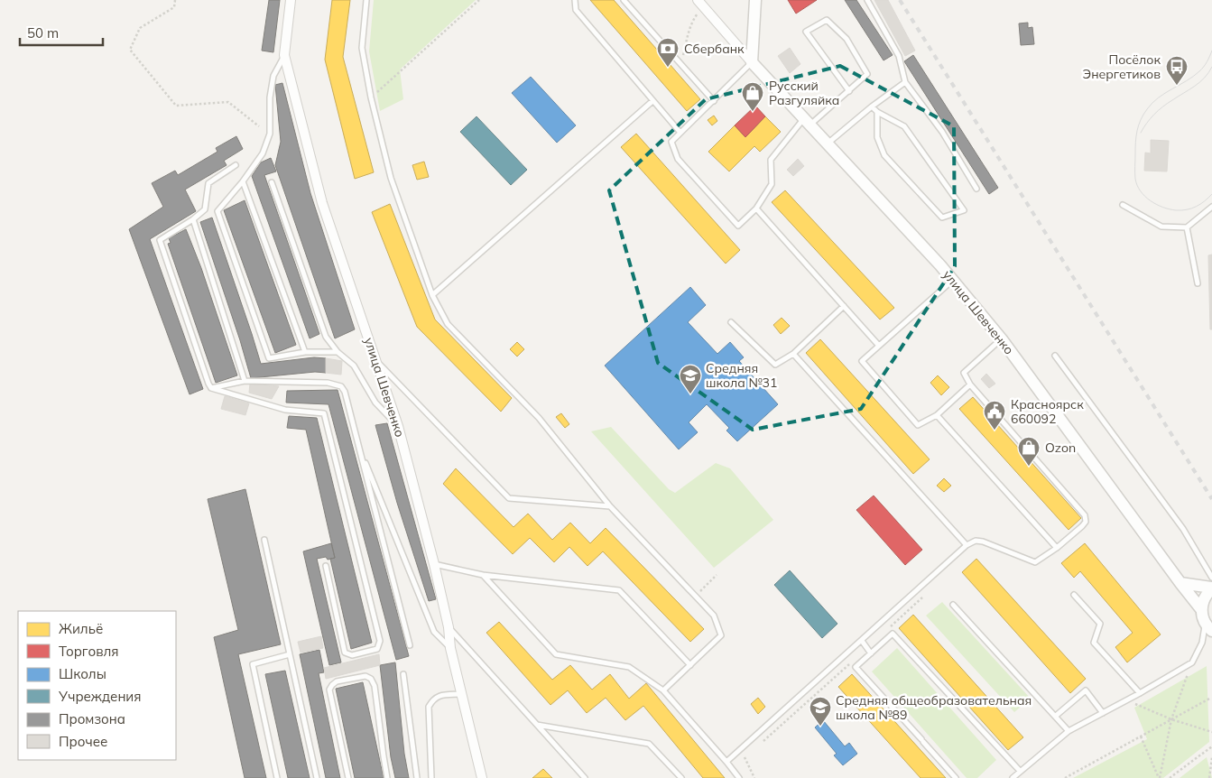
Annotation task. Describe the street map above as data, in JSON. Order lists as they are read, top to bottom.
{
  "streets": {
    "street": ["улица Шевченко"]
  },
  "places": {
    "bank": ["Сбербанк"],
    "bus stop": ["Посёлок Энергетиков"],
    "shop": ["Русский Разгуляйка", "Ozon"],
    "school or university": ["Средняя школа №31", "Средняя общеобразовательная школа №89"],
    "public building": ["Красноярск 660092"]
  },
  "legend": [
    "Жильё",
    "Торговля",
    "Школы",
    "Учреждения",
    "Промзона",
    "Прочее"
  ],
  "scale_bar": "50 m"
}
